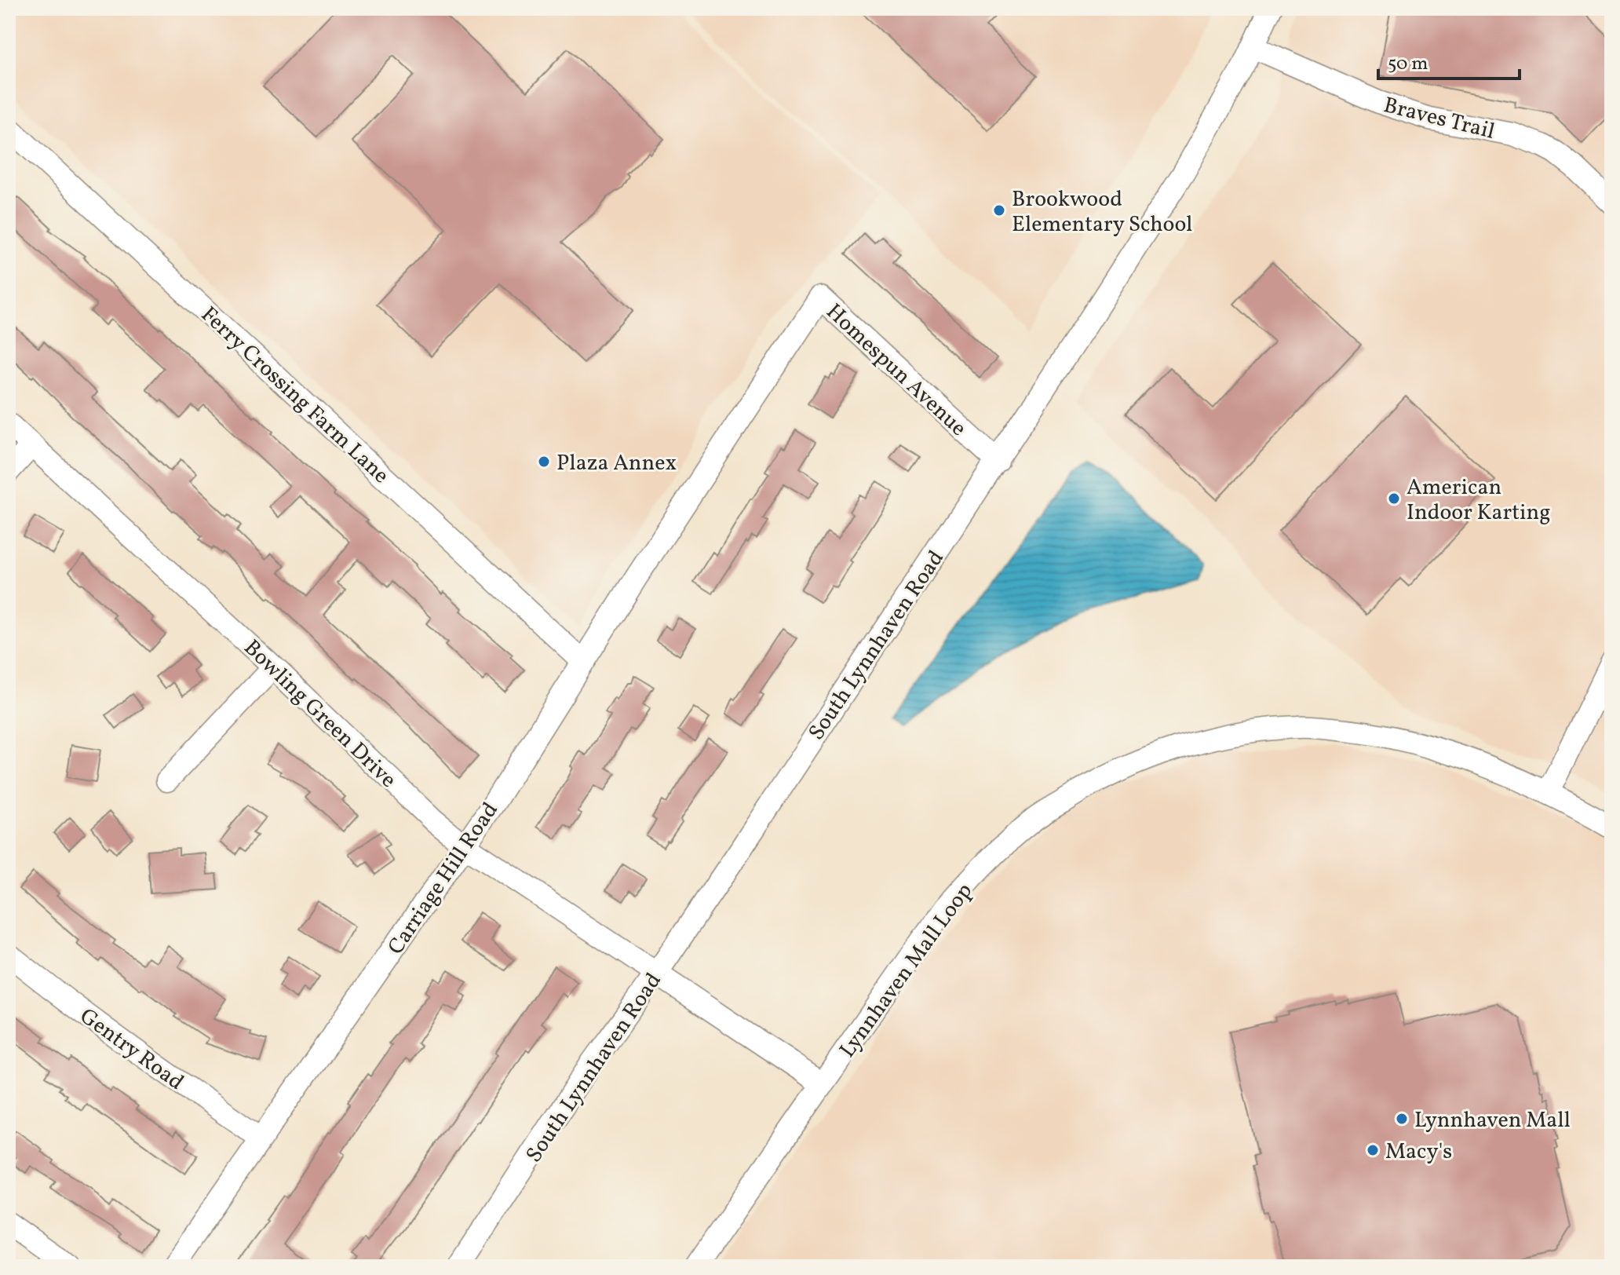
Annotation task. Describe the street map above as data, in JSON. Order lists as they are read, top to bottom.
{
  "streets": {
    "street": [
      "Braves Trail",
      "Homespun Avenue",
      "Ferry Crossing Farm Lane",
      "South Lynnhaven Road",
      "Bowling Green Drive",
      "Carriage Hill Road",
      "Lynnhaven Mall Loop",
      "Gentry Road"
    ]
  },
  "crossings": [
    ["Braves Trail", "South Lynnhaven Road"],
    ["Homespun Avenue", "South Lynnhaven Road"],
    ["Homespun Avenue", "Carriage Hill Road"],
    ["Ferry Crossing Farm Lane", "Carriage Hill Road"],
    ["South Lynnhaven Road", "Bowling Green Drive"],
    ["Bowling Green Drive", "Carriage Hill Road"],
    ["Bowling Green Drive", "Lynnhaven Mall Loop"],
    ["Carriage Hill Road", "Gentry Road"]
  ],
  "places": [
    "Brookwood Elementary School",
    "Plaza Annex",
    "American Indoor Karting",
    "Lynnhaven Mall",
    "Macy's"
  ],
  "scale_bar": "50 m"
}
